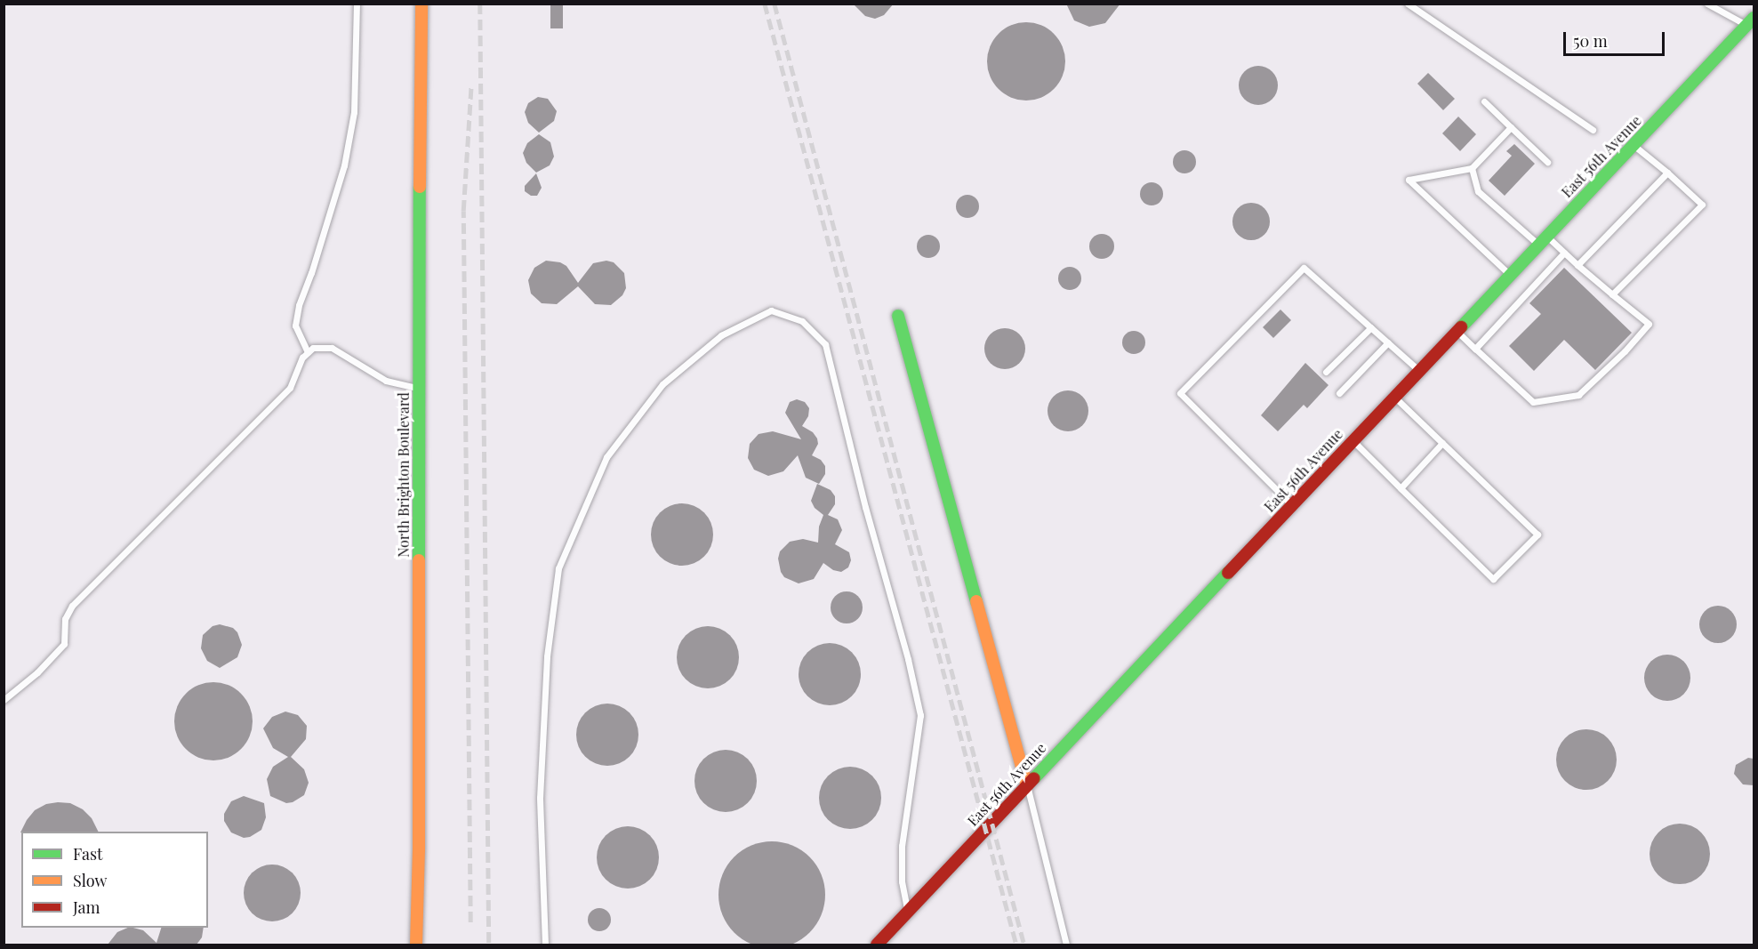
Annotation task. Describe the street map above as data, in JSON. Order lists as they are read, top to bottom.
{
  "streets": {
    "main road": ["East 56th Avenue", "North Brighton Boulevard"]
  },
  "legend": ["Fast", "Slow", "Jam"],
  "scale_bar": "50 m"
}
